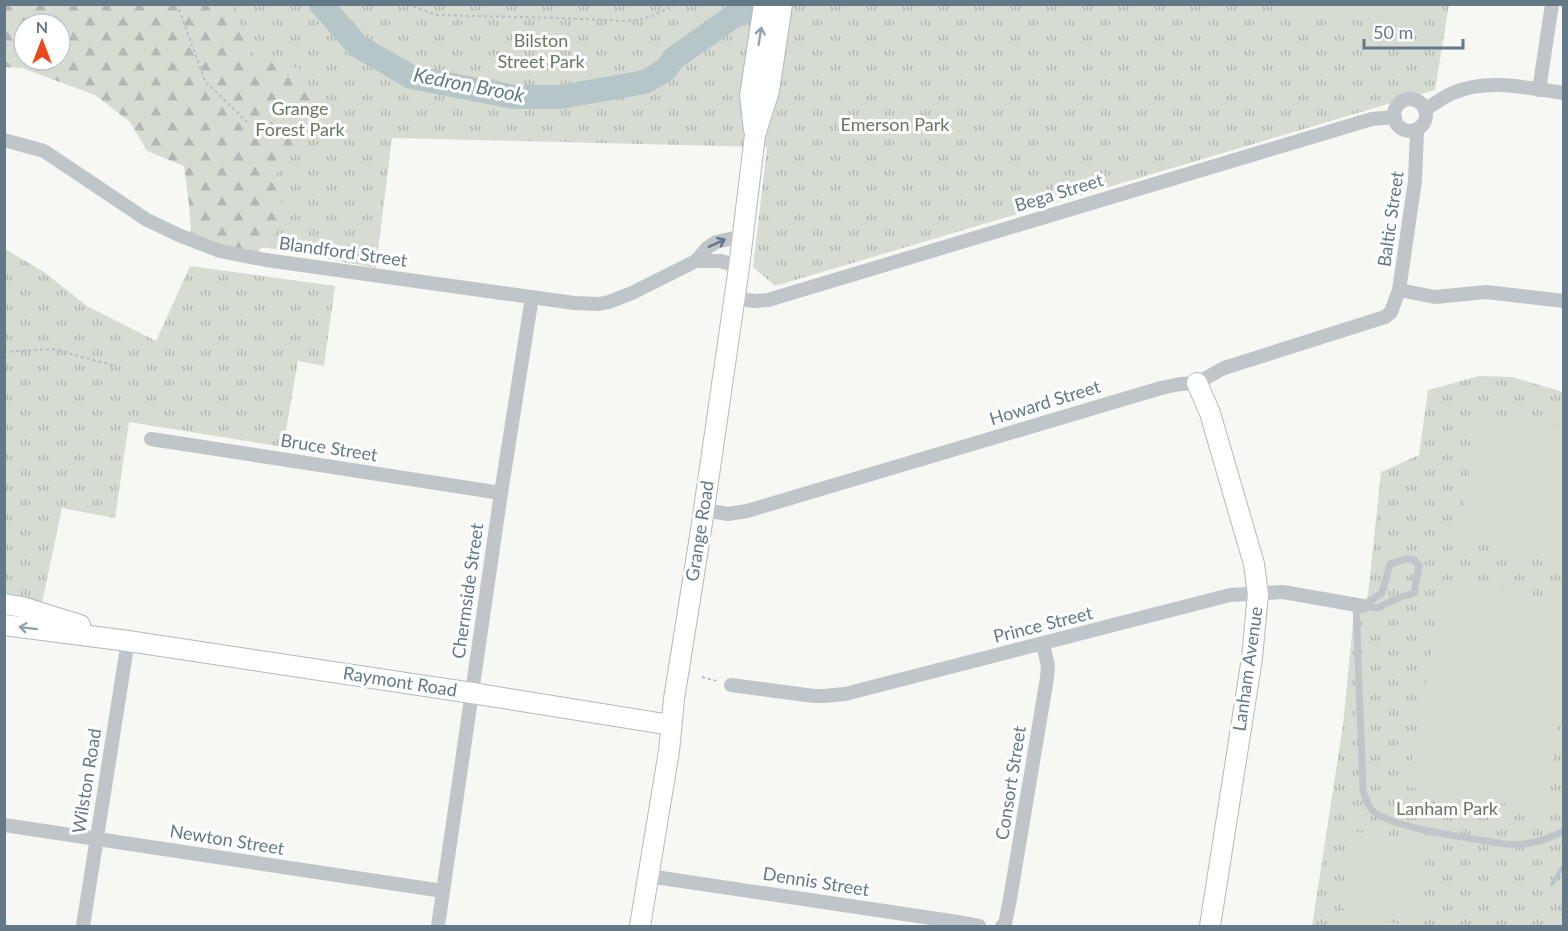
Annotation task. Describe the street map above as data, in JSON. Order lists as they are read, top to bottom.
{
  "streets": {
    "main road": ["Grange Road", "Lanham Avenue", "Raymont Road"],
    "street": [
      "Bega Street",
      "Baltic Street",
      "Blandford Street",
      "Howard Street",
      "Bruce Street",
      "Chermside Street",
      "Prince Street",
      "Wilston Road",
      "Consort Street",
      "Newton Street",
      "Dennis Street"
    ]
  },
  "crossings": [
    ["Bega Street", "Baltic Street"],
    ["Bega Street", "Grange Road"],
    ["Baltic Street", "Howard Street"],
    ["Blandford Street", "Grange Road"],
    ["Blandford Street", "Chermside Street"],
    ["Howard Street", "Grange Road"],
    ["Howard Street", "Lanham Avenue"],
    ["Bruce Street", "Chermside Street"],
    ["Grange Road", "Raymont Road"],
    ["Grange Road", "Dennis Street"],
    ["Chermside Street", "Raymont Road"],
    ["Chermside Street", "Newton Street"],
    ["Prince Street", "Lanham Avenue"],
    ["Prince Street", "Consort Street"],
    ["Raymont Road", "Wilston Road"],
    ["Wilston Road", "Newton Street"]
  ],
  "water": ["Kedron Brook"],
  "parks": [
    "Bilston Street Park",
    "Grange Forest Park",
    "Emerson Park",
    "Lanham Park"
  ],
  "scale_bar": "50 m",
  "north": "top"
}
